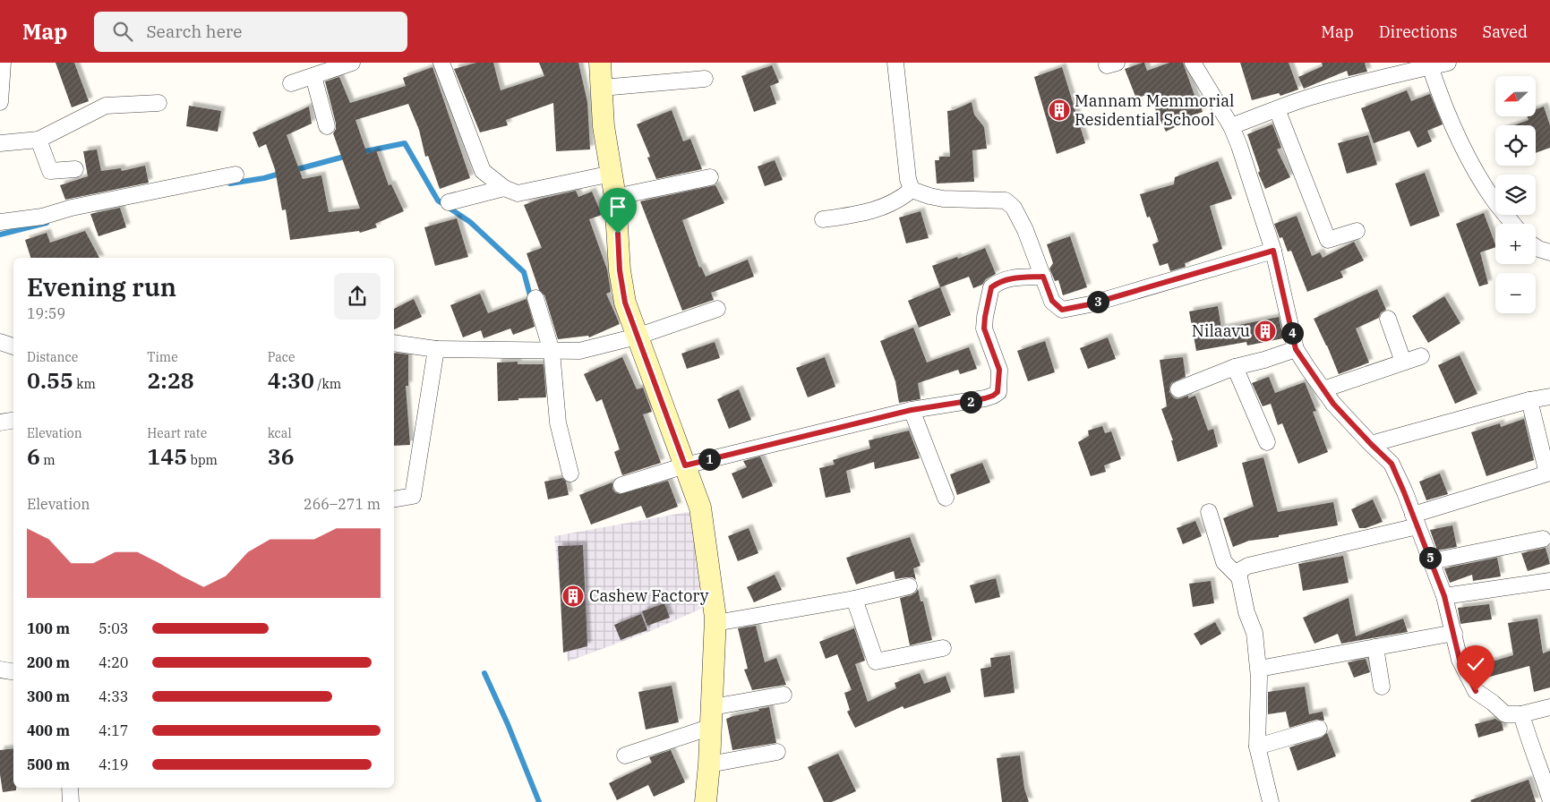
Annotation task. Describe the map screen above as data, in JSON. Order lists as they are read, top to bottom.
{
  "places": {
    "building": ["Mannam Memmorial Residential School", "Nilaavu", "Cashew Factory"]
  },
  "north": "left",
  "page": {
    "header": "Map",
    "search": "Search here",
    "nav": ["Map", "Directions", "Saved"],
    "map_buttons": ["+", "−"],
    "heading": ["Evening run", "19:59"],
    "pins": [
      "3",
      "4",
      "2",
      "1",
      "5"
    ],
    "stats": [
      ["Distance", "0.55 km"],
      ["Time", "2:28"],
      ["Pace", "4:30 /km"],
      ["Elevation", "6 m"],
      ["Heart rate", "145 bpm"],
      ["kcal", "36"]
    ],
    "chart": ["Elevation", "266–271 m"],
    "list": [
      {
        "name": "100 m",
        "note": "5:03"
      },
      {
        "name": "200 m",
        "note": "4:20"
      },
      {
        "name": "300 m",
        "note": "4:33"
      },
      {
        "name": "400 m",
        "note": "4:17"
      },
      {
        "name": "500 m",
        "note": "4:19"
      }
    ]
  }
}
